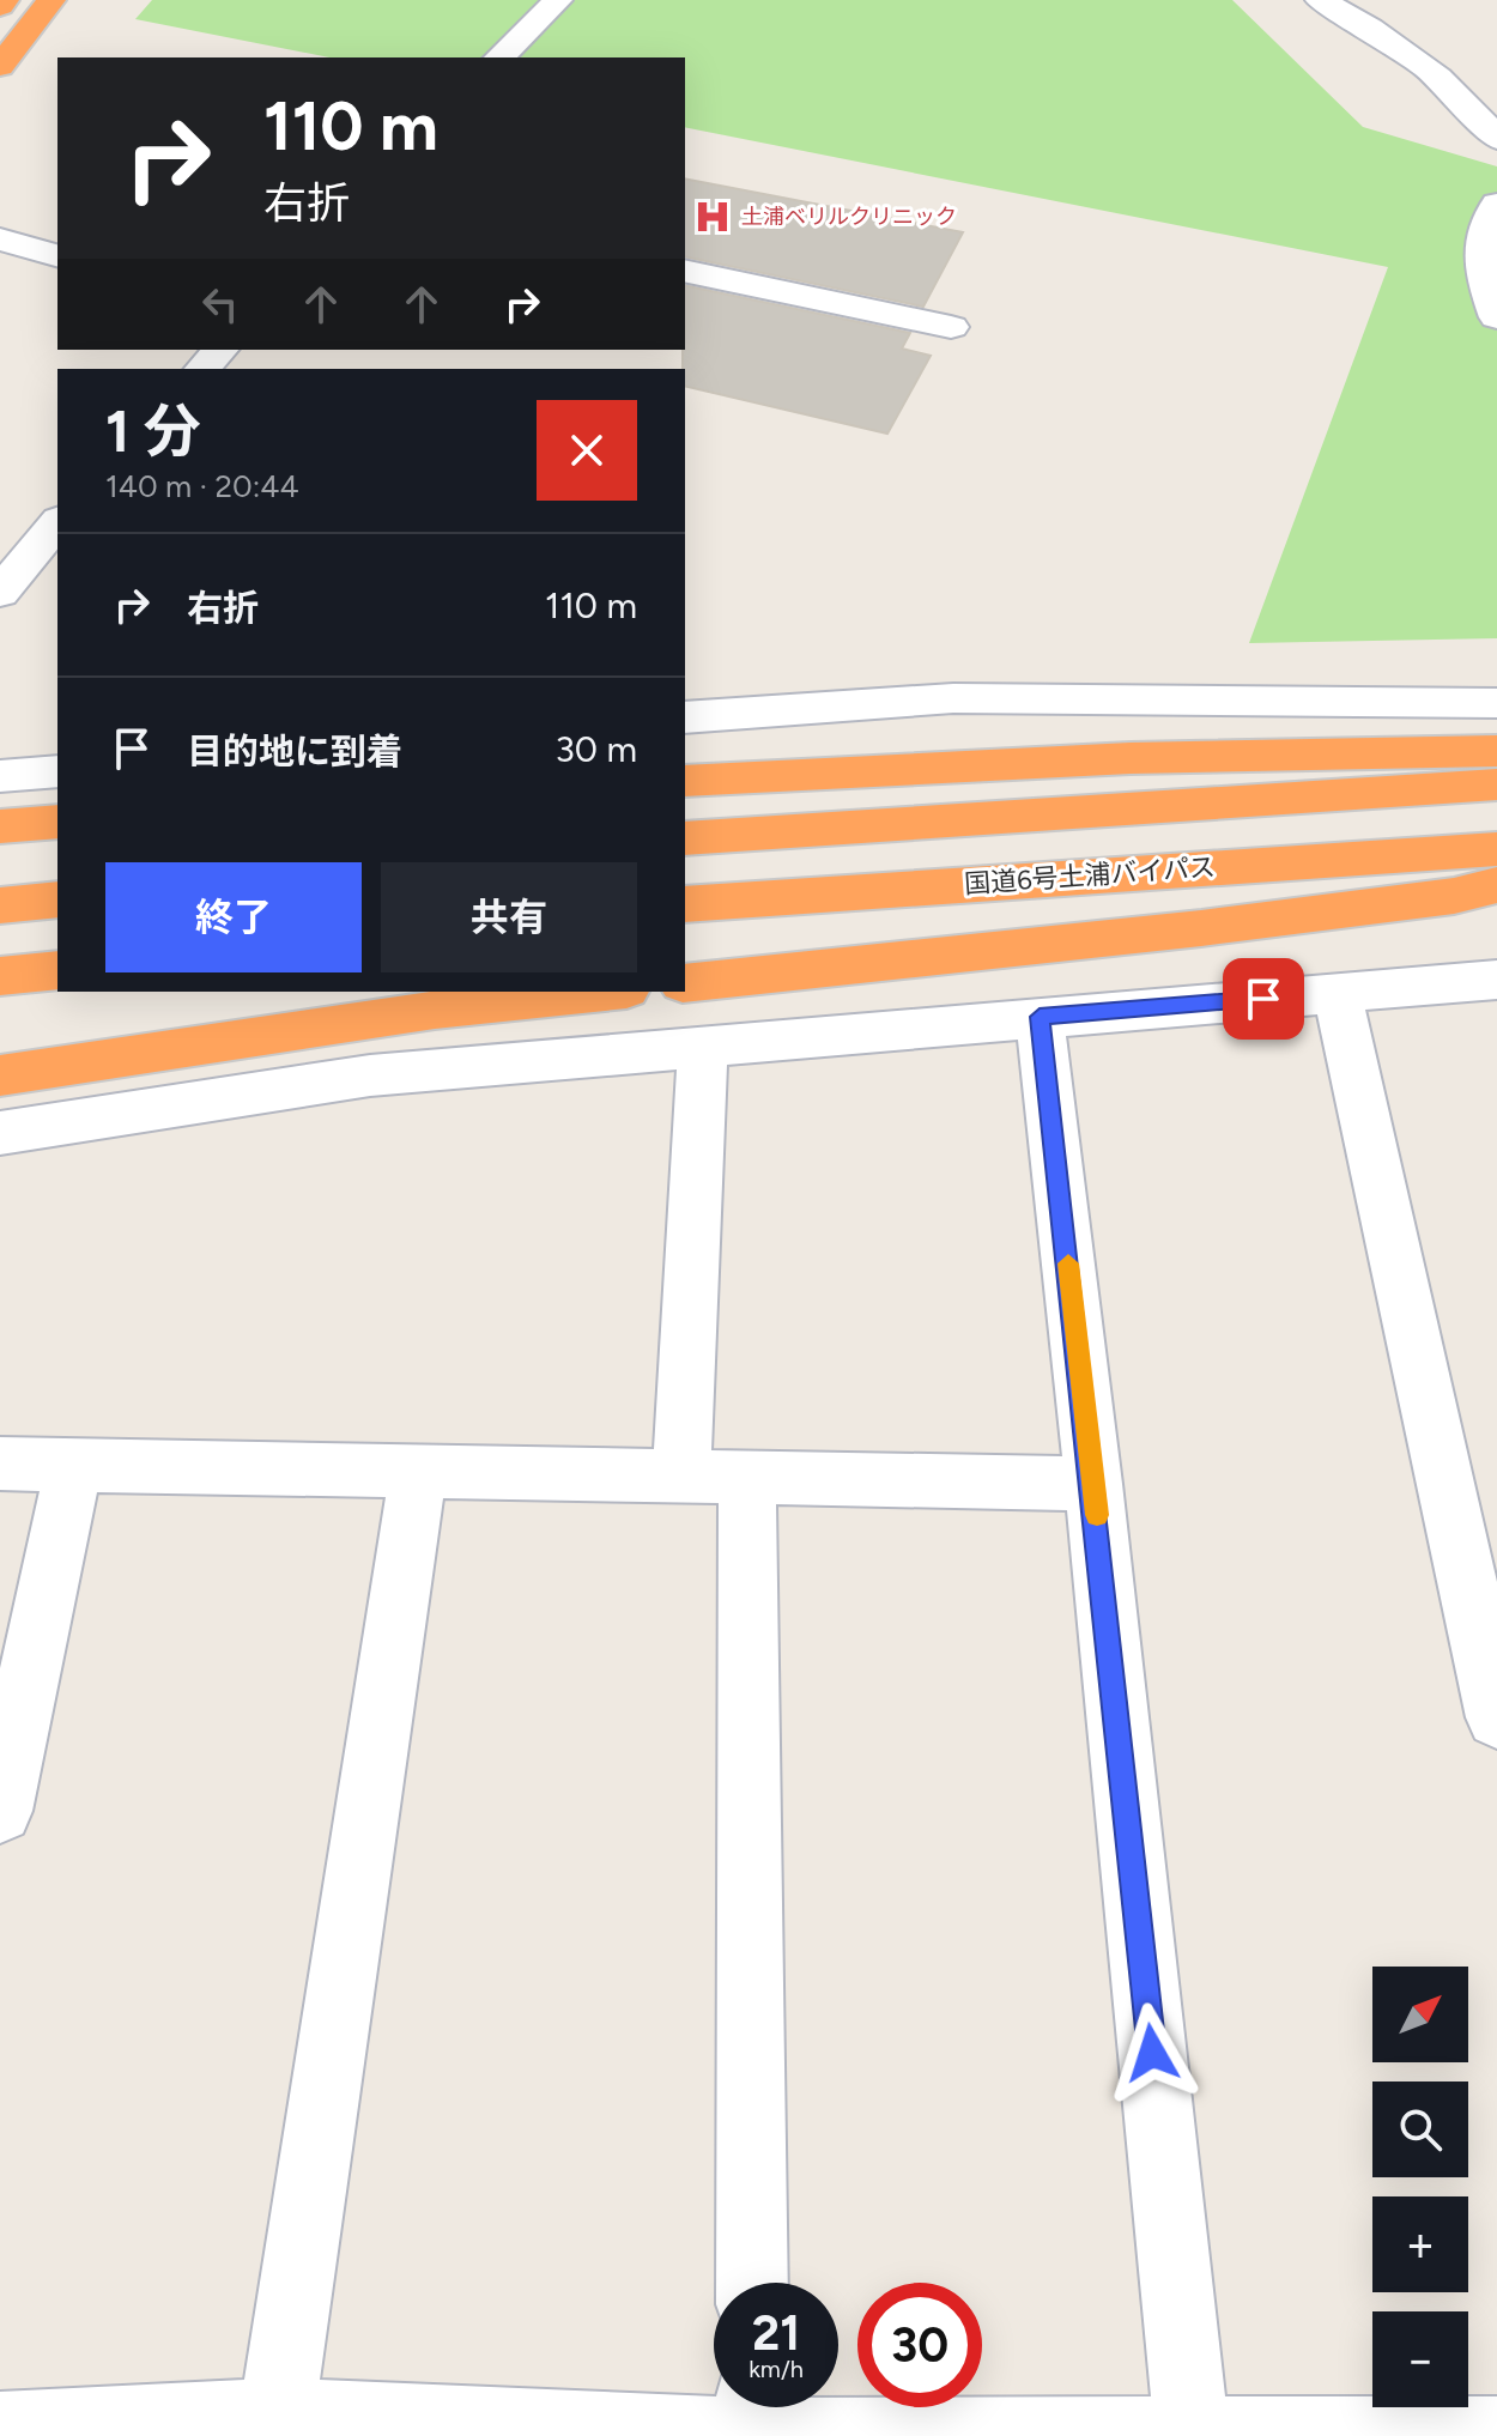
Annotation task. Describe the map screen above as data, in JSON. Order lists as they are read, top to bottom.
{
  "streets": {
    "highway": ["国道6号土浦バイパス"]
  },
  "places": {
    "hospital": ["土浦ベリルクリニック"]
  },
  "north": "top right",
  "page": {
    "turn": ["110 m", "右折"],
    "heading": ["1 分", "140 m · 20:44"],
    "list": [
      {
        "name": "右折",
        "value": "110 m"
      },
      {
        "name": "目的地に到着",
        "value": "30 m"
      }
    ],
    "buttons": ["終了", "共有"],
    "map_buttons": ["+", "−"],
    "speed": "21 km/h",
    "limit": "30"
  }
}
